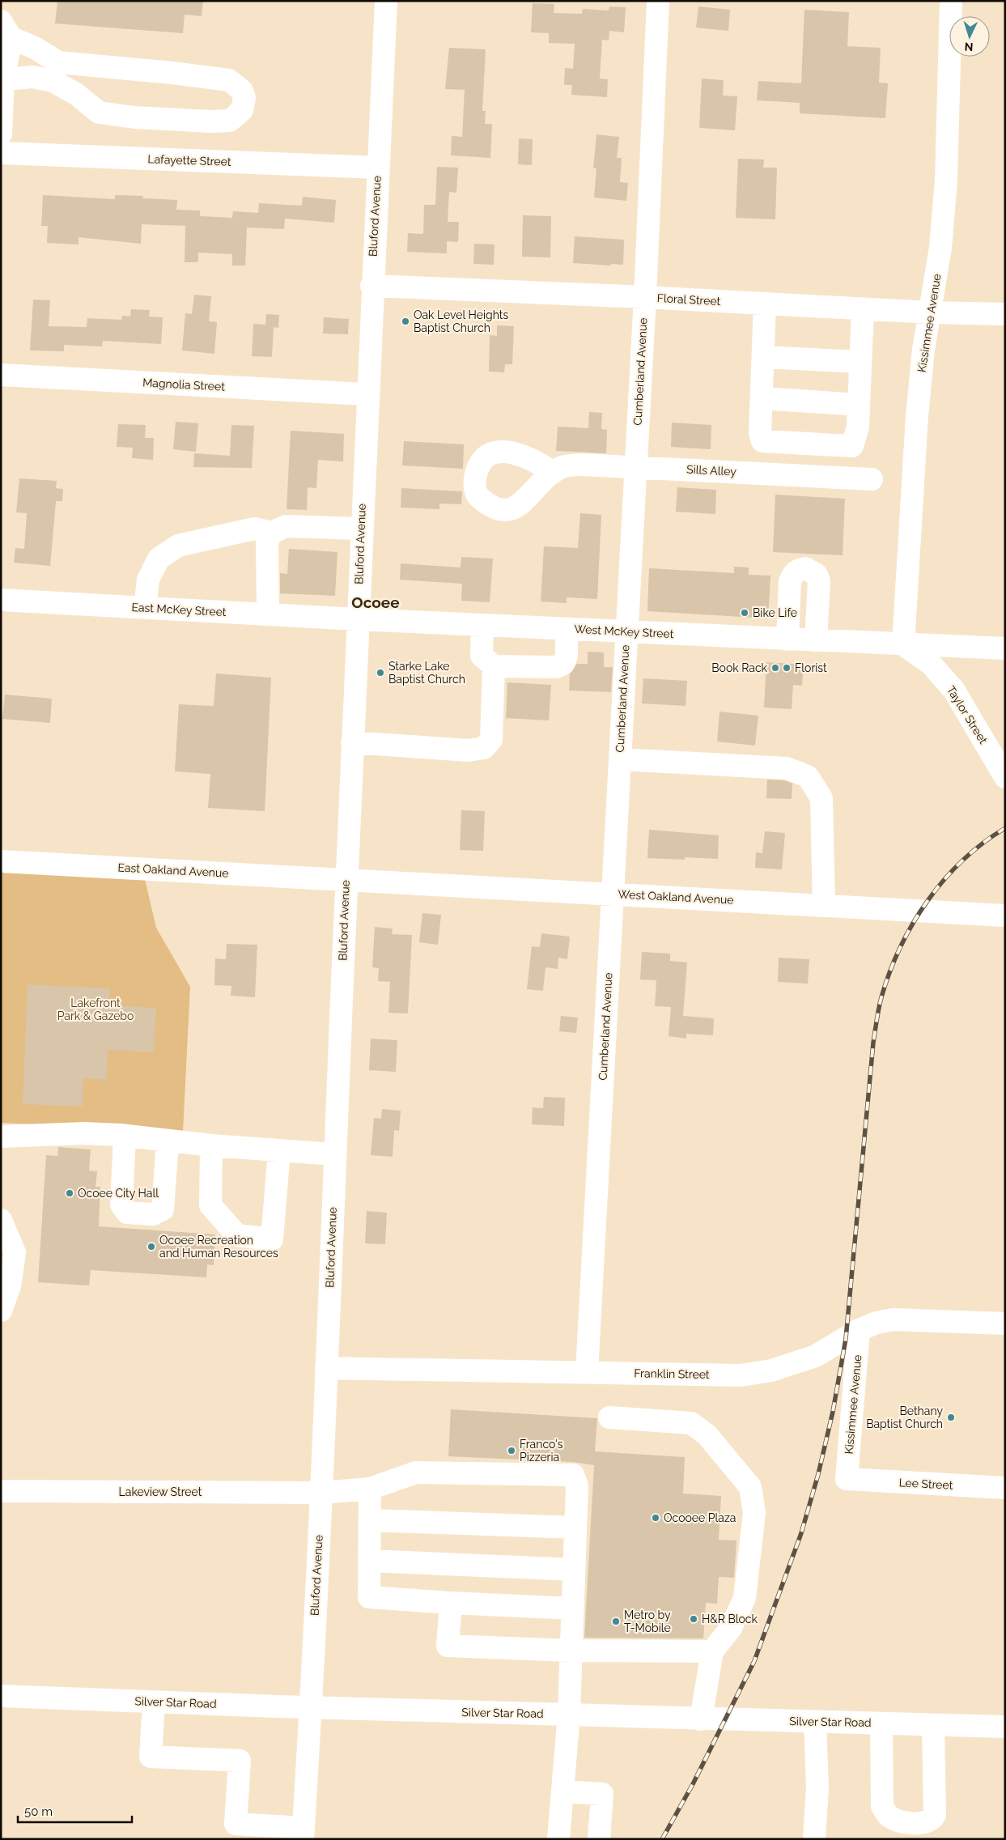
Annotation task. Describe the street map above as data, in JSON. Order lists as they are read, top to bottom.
{
  "streets": {
    "street": [
      "Lafayette Street",
      "Bluford Avenue",
      "Floral Street",
      "Kissimmee Avenue",
      "Cumberland Avenue",
      "Magnolia Street",
      "Sills Alley",
      "East McKey Street",
      "West McKey Street",
      "Taylor Street",
      "East Oakland Avenue",
      "West Oakland Avenue",
      "Franklin Street",
      "Lee Street",
      "Lakeview Street",
      "Silver Star Road"
    ]
  },
  "crossings": [
    ["Lafayette Street", "Bluford Avenue"],
    ["Bluford Avenue", "Floral Street"],
    ["Bluford Avenue", "Magnolia Street"],
    ["Bluford Avenue", "East McKey Street"],
    ["Bluford Avenue", "West McKey Street"],
    ["Bluford Avenue", "East Oakland Avenue"],
    ["Bluford Avenue", "West Oakland Avenue"],
    ["Bluford Avenue", "Franklin Street"],
    ["Bluford Avenue", "Lakeview Street"],
    ["Bluford Avenue", "Silver Star Road"],
    ["Floral Street", "Kissimmee Avenue"],
    ["Floral Street", "Cumberland Avenue"],
    ["Kissimmee Avenue", "West McKey Street"],
    ["Kissimmee Avenue", "Taylor Street"],
    ["Kissimmee Avenue", "Franklin Street"],
    ["Kissimmee Avenue", "Lee Street"],
    ["Cumberland Avenue", "Sills Alley"],
    ["Cumberland Avenue", "West McKey Street"],
    ["Cumberland Avenue", "West Oakland Avenue"],
    ["Cumberland Avenue", "Franklin Street"],
    ["East McKey Street", "West McKey Street"],
    ["West McKey Street", "Taylor Street"],
    ["East Oakland Avenue", "West Oakland Avenue"]
  ],
  "districts": ["Ocoee"],
  "parks": ["Lakefront Park & Gazebo"],
  "places": [
    "Oak Level Heights Baptist Church",
    "Bike Life",
    "Book Rack",
    "Florist",
    "Starke Lake Baptist Church",
    "Ocoee City Hall",
    "Ocoee Recreation and Human Resources",
    "Bethany Baptist Church",
    "Franco's Pizzeria",
    "Ocooee Plaza",
    "H&R Block",
    "Metro by T-Mobile"
  ],
  "scale_bar": "50 m",
  "north": "bottom"
}
